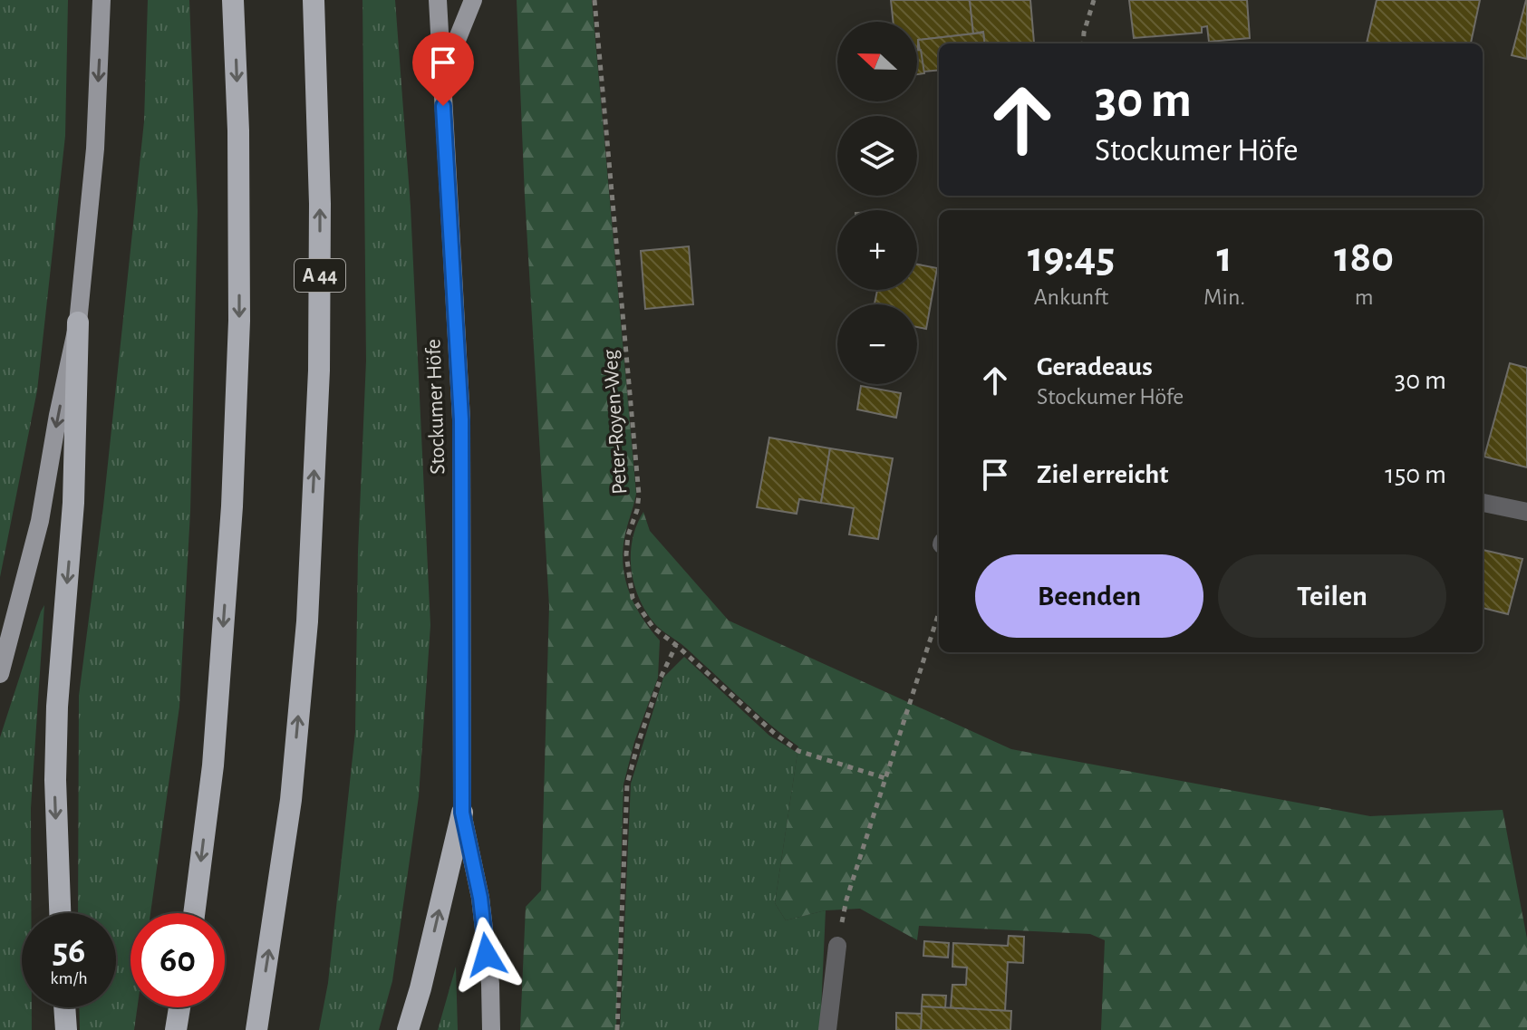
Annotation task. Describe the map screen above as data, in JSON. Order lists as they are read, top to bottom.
{
  "streets": {
    "highway": ["A 44"],
    "main road": ["Stockumer Höfe"],
    "path": ["Peter-Royen-Weg"]
  },
  "north": "left",
  "page": {
    "map_buttons": ["+", "−"],
    "turn": ["30 m", "Stockumer Höfe"],
    "eta": [
      "19:45",
      "Ankunft",
      "1",
      "Min.",
      "180",
      "m"
    ],
    "list": [
      {
        "name": "Geradeaus",
        "note": "Stockumer Höfe",
        "value": "30 m"
      },
      {
        "name": "Ziel erreicht",
        "value": "150 m"
      }
    ],
    "buttons": ["Beenden", "Teilen"],
    "speed": "56 km/h",
    "limit": "60"
  }
}
